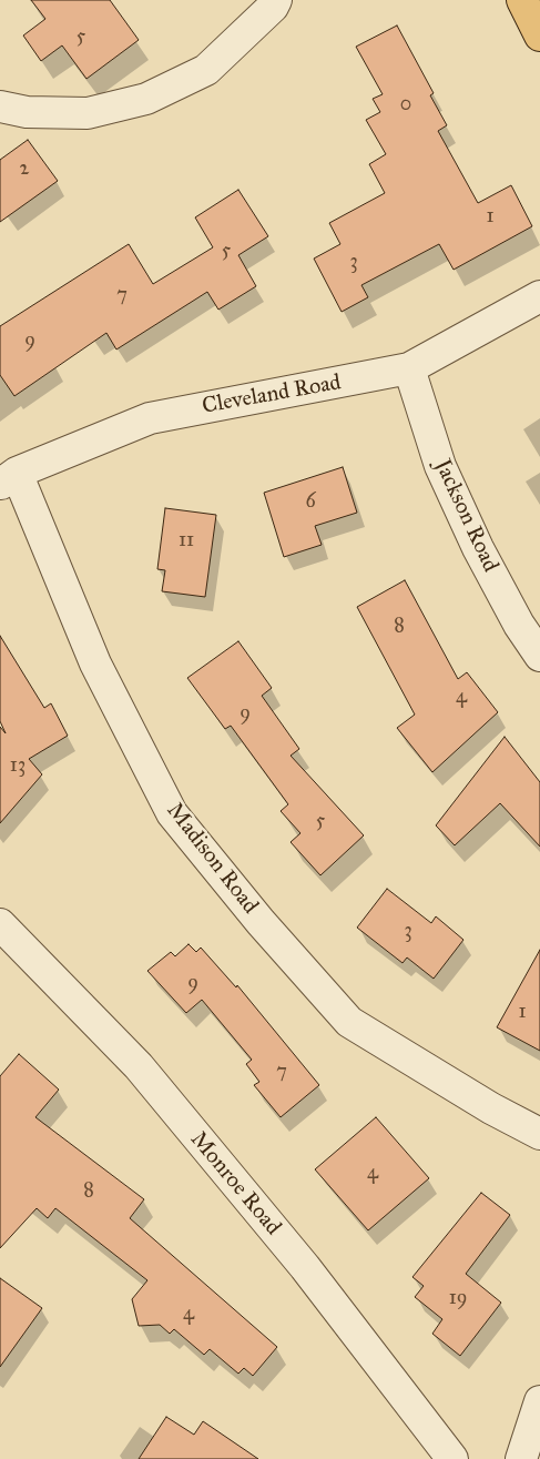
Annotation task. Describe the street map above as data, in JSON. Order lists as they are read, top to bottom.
{
  "streets": {
    "street": [
      "Cleveland Road",
      "Jackson Road",
      "Madison Road",
      "Monroe Road"
    ]
  },
  "crossings": [
    ["Cleveland Road", "Jackson Road"],
    ["Cleveland Road", "Madison Road"]
  ],
  "house_numbers": [
    "5",
    "0",
    "2",
    "1",
    "5",
    "3",
    "7",
    "9",
    "6",
    "11",
    "8",
    "4",
    "9",
    "13",
    "5",
    "3",
    "9",
    "1",
    "7",
    "4",
    "8",
    "19",
    "4"
  ]
}
